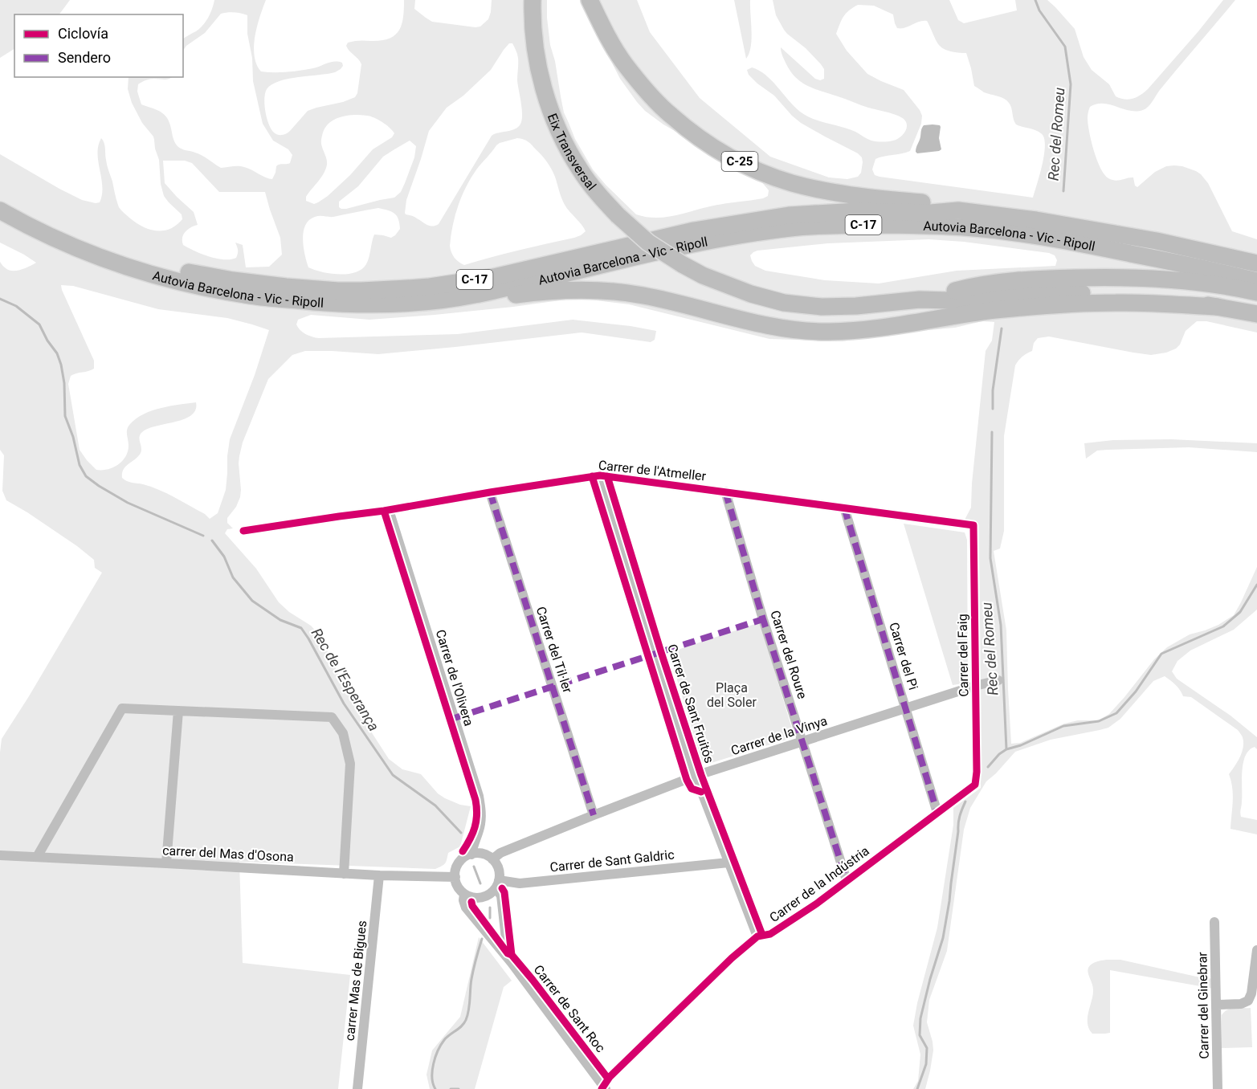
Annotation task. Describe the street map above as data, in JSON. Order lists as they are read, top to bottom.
{
  "streets": {
    "highway": [
      "Eix Transversal",
      "C-25",
      "C-17",
      "Autovia Barcelona - Vic - Ripoll"
    ],
    "street": [
      "Carrer de l'Atmeller",
      "Carrer del Til·ler",
      "Carrer del Roure",
      "Carrer del Faig",
      "Carrer del Pi",
      "Carrer de l'Olivera",
      "Carrer de Sant Fruitós",
      "Carrer de la Vinya",
      "carrer del Mas d'Osona",
      "Carrer de Sant Galdric",
      "Carrer de la Indústria",
      "carrer Mas de Bigues",
      "Carrer del Ginebrar",
      "Carrer de Sant Roc"
    ]
  },
  "crossings": [
    ["C-25", "Autovia Barcelona - Vic - Ripoll"],
    ["Carrer de l'Atmeller", "Carrer del Til·ler"],
    ["Carrer de l'Atmeller", "Carrer del Roure"],
    ["Carrer de l'Atmeller", "Carrer del Faig"],
    ["Carrer de l'Atmeller", "Carrer del Pi"],
    ["Carrer de l'Atmeller", "Carrer de l'Olivera"],
    ["Carrer de l'Atmeller", "Carrer de Sant Fruitós"],
    ["Carrer del Til·ler", "Carrer de la Vinya"],
    ["Carrer del Roure", "Carrer de la Vinya"],
    ["Carrer del Roure", "Carrer de la Indústria"],
    ["Carrer del Faig", "Carrer de la Vinya"],
    ["Carrer del Faig", "Carrer de la Indústria"],
    ["Carrer del Pi", "Carrer de la Vinya"],
    ["Carrer del Pi", "Carrer de la Indústria"],
    ["Carrer de l'Olivera", "Carrer de la Vinya"],
    ["Carrer de l'Olivera", "carrer del Mas d'Osona"],
    ["Carrer de l'Olivera", "Carrer de Sant Galdric"],
    ["Carrer de l'Olivera", "Carrer de Sant Roc"],
    ["Carrer de Sant Fruitós", "Carrer de la Vinya"],
    ["Carrer de Sant Fruitós", "Carrer de Sant Galdric"],
    ["Carrer de Sant Fruitós", "Carrer de la Indústria"],
    ["Carrer de la Vinya", "carrer del Mas d'Osona"],
    ["Carrer de la Vinya", "Carrer de Sant Galdric"],
    ["Carrer de la Vinya", "Carrer de Sant Roc"],
    ["carrer del Mas d'Osona", "Carrer de Sant Galdric"],
    ["carrer del Mas d'Osona", "carrer Mas de Bigues"],
    ["carrer del Mas d'Osona", "Carrer de Sant Roc"],
    ["Carrer de Sant Galdric", "Carrer de Sant Roc"],
    ["Carrer de la Indústria", "Carrer de Sant Roc"]
  ],
  "water": ["Rec del Romeu", "Rec de l'Esperança"],
  "parks": ["Plaça del Soler"],
  "legend": ["Ciclovía", "Sendero"]
}
